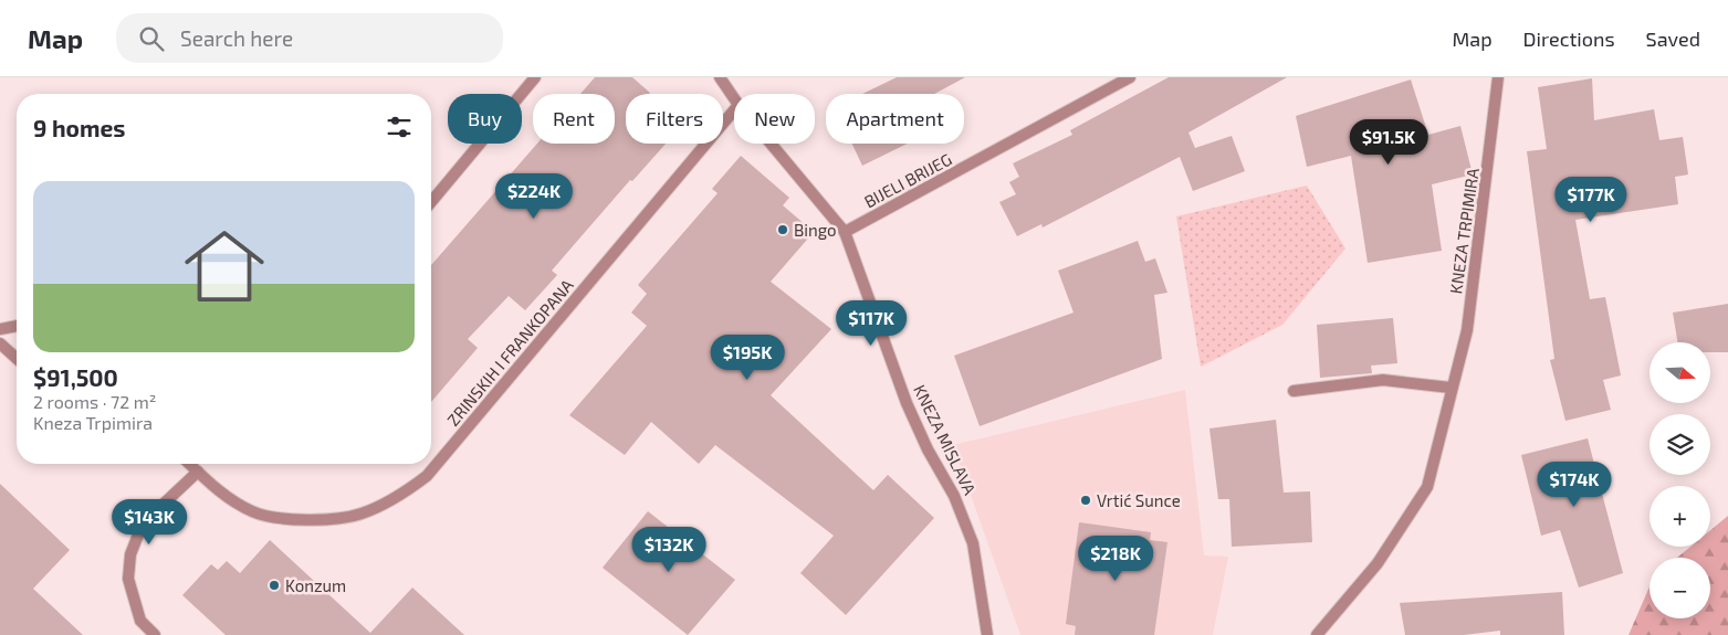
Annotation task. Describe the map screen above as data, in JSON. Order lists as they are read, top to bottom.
{
  "streets": {
    "street": [
      "BIJELI BRIJEG",
      "KNEZA TRPIMIRA",
      "ZRINSKIH I FRANKOPANA",
      "KNEZA MISLAVA"
    ]
  },
  "crossings": [
    ["BIJELI BRIJEG", "KNEZA MISLAVA"]
  ],
  "places": ["Bingo", "Vrtić Sunce", "Konzum"],
  "north": "right",
  "page": {
    "header": "Map",
    "search": "Search here",
    "nav": ["Map", "Directions", "Saved"],
    "chip": [
      "Buy",
      "Rent",
      "Filters",
      "New",
      "Apartment"
    ],
    "heading": "9 homes",
    "price": [
      "$91.5K",
      "$224K",
      "$177K",
      "$117K",
      "$195K",
      "$174K",
      "$143K",
      "$132K",
      "$218K"
    ],
    "list": [
      {
        "name": "$91,500",
        "note": "2 rooms · 72 m² · Kneza Trpimira"
      }
    ],
    "map_buttons": ["+", "−"]
  }
}
